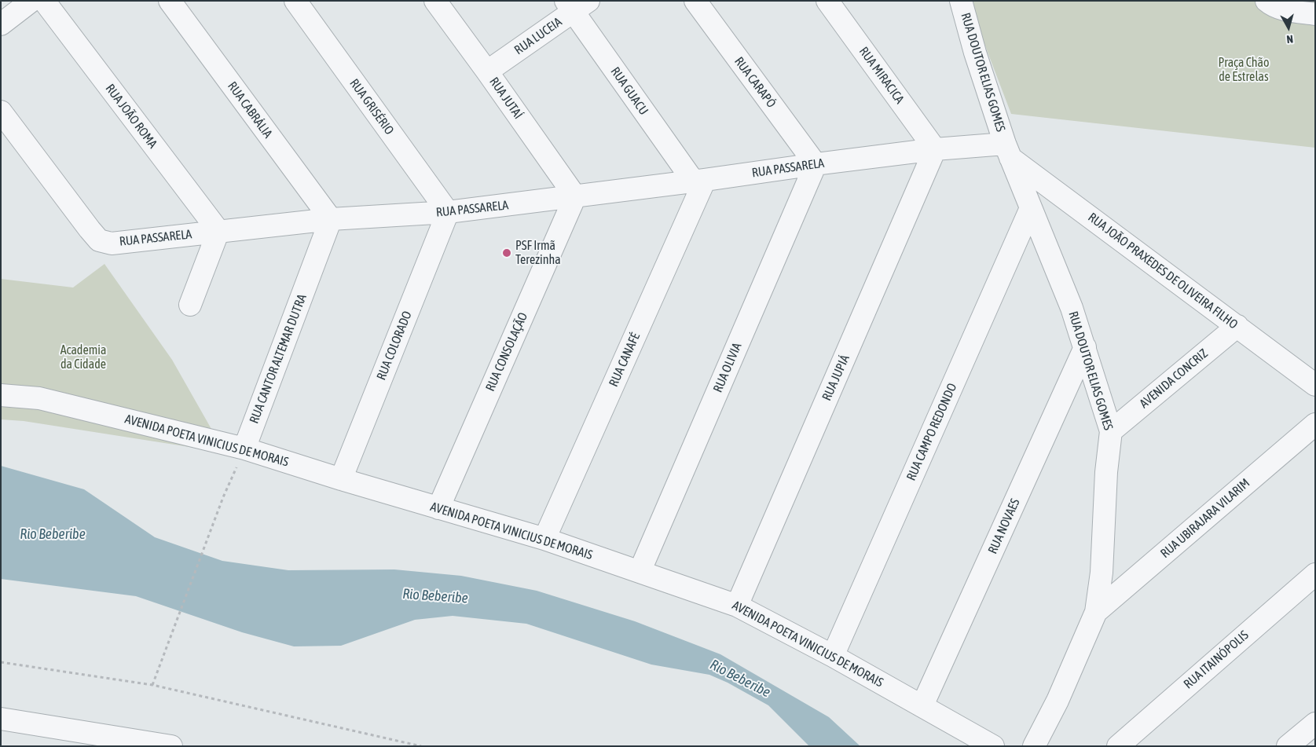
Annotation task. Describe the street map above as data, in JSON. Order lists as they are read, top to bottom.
{
  "streets": {
    "street": [
      "RUA LUCEIA",
      "RUA DOUTOR ELIAS GOMES",
      "RUA MIRACICA",
      "RUA CARAPÓ",
      "RUA GUACU",
      "RUA JUTAÍ",
      "RUA GRISÉRIO",
      "RUA CABRÁLIA",
      "RUA JOÃO ROMA",
      "RUA PASSARELA",
      "RUA JOÃO PRAXEDES DE OLIVEIRA FILHO",
      "RUA COLORADO",
      "RUA CONSOLAÇÃO",
      "RUA CANTOR ALTEMAR DUTRA",
      "RUA CANAFÉ",
      "RUA OLIVIA",
      "RUA JUPIÁ",
      "AVENIDA CONCRIZ",
      "RUA CAMPO REDONDO",
      "AVENIDA POETA VINICIUS DE MORAIS",
      "RUA UBIRAJARA VILARIM",
      "RUA NOVAES",
      "RUA ITAINÓPOLIS"
    ]
  },
  "crossings": [
    ["RUA LUCEIA", "RUA GUACU"],
    ["RUA LUCEIA", "RUA JUTAÍ"],
    ["RUA DOUTOR ELIAS GOMES", "RUA PASSARELA"],
    ["RUA DOUTOR ELIAS GOMES", "RUA JOÃO PRAXEDES DE OLIVEIRA FILHO"],
    ["RUA DOUTOR ELIAS GOMES", "AVENIDA CONCRIZ"],
    ["RUA DOUTOR ELIAS GOMES", "RUA CAMPO REDONDO"],
    ["RUA DOUTOR ELIAS GOMES", "RUA UBIRAJARA VILARIM"],
    ["RUA DOUTOR ELIAS GOMES", "RUA NOVAES"],
    ["RUA MIRACICA", "RUA PASSARELA"],
    ["RUA MIRACICA", "RUA JUPIÁ"],
    ["RUA CARAPÓ", "RUA PASSARELA"],
    ["RUA CARAPÓ", "RUA OLIVIA"],
    ["RUA GUACU", "RUA PASSARELA"],
    ["RUA GUACU", "RUA CANAFÉ"],
    ["RUA JUTAÍ", "RUA PASSARELA"],
    ["RUA JUTAÍ", "RUA CONSOLAÇÃO"],
    ["RUA GRISÉRIO", "RUA PASSARELA"],
    ["RUA GRISÉRIO", "RUA COLORADO"],
    ["RUA CABRÁLIA", "RUA PASSARELA"],
    ["RUA CABRÁLIA", "RUA CANTOR ALTEMAR DUTRA"],
    ["RUA JOÃO ROMA", "RUA PASSARELA"],
    ["RUA PASSARELA", "RUA JOÃO PRAXEDES DE OLIVEIRA FILHO"],
    ["RUA PASSARELA", "RUA COLORADO"],
    ["RUA PASSARELA", "RUA CONSOLAÇÃO"],
    ["RUA PASSARELA", "RUA CANTOR ALTEMAR DUTRA"],
    ["RUA PASSARELA", "RUA CANAFÉ"],
    ["RUA PASSARELA", "RUA OLIVIA"],
    ["RUA PASSARELA", "RUA JUPIÁ"],
    ["RUA JOÃO PRAXEDES DE OLIVEIRA FILHO", "AVENIDA CONCRIZ"],
    ["RUA COLORADO", "AVENIDA POETA VINICIUS DE MORAIS"],
    ["RUA CONSOLAÇÃO", "AVENIDA POETA VINICIUS DE MORAIS"],
    ["RUA CANTOR ALTEMAR DUTRA", "AVENIDA POETA VINICIUS DE MORAIS"],
    ["RUA CANAFÉ", "AVENIDA POETA VINICIUS DE MORAIS"],
    ["RUA OLIVIA", "AVENIDA POETA VINICIUS DE MORAIS"],
    ["RUA JUPIÁ", "AVENIDA POETA VINICIUS DE MORAIS"],
    ["RUA CAMPO REDONDO", "AVENIDA POETA VINICIUS DE MORAIS"],
    ["AVENIDA POETA VINICIUS DE MORAIS", "RUA NOVAES"]
  ],
  "water": ["Rio Beberibe"],
  "parks": ["Praça Chão de Estrelas", "Academia da Cidade"],
  "places": ["PSF Irmã Terezinha"],
  "north": "bottom"
}
